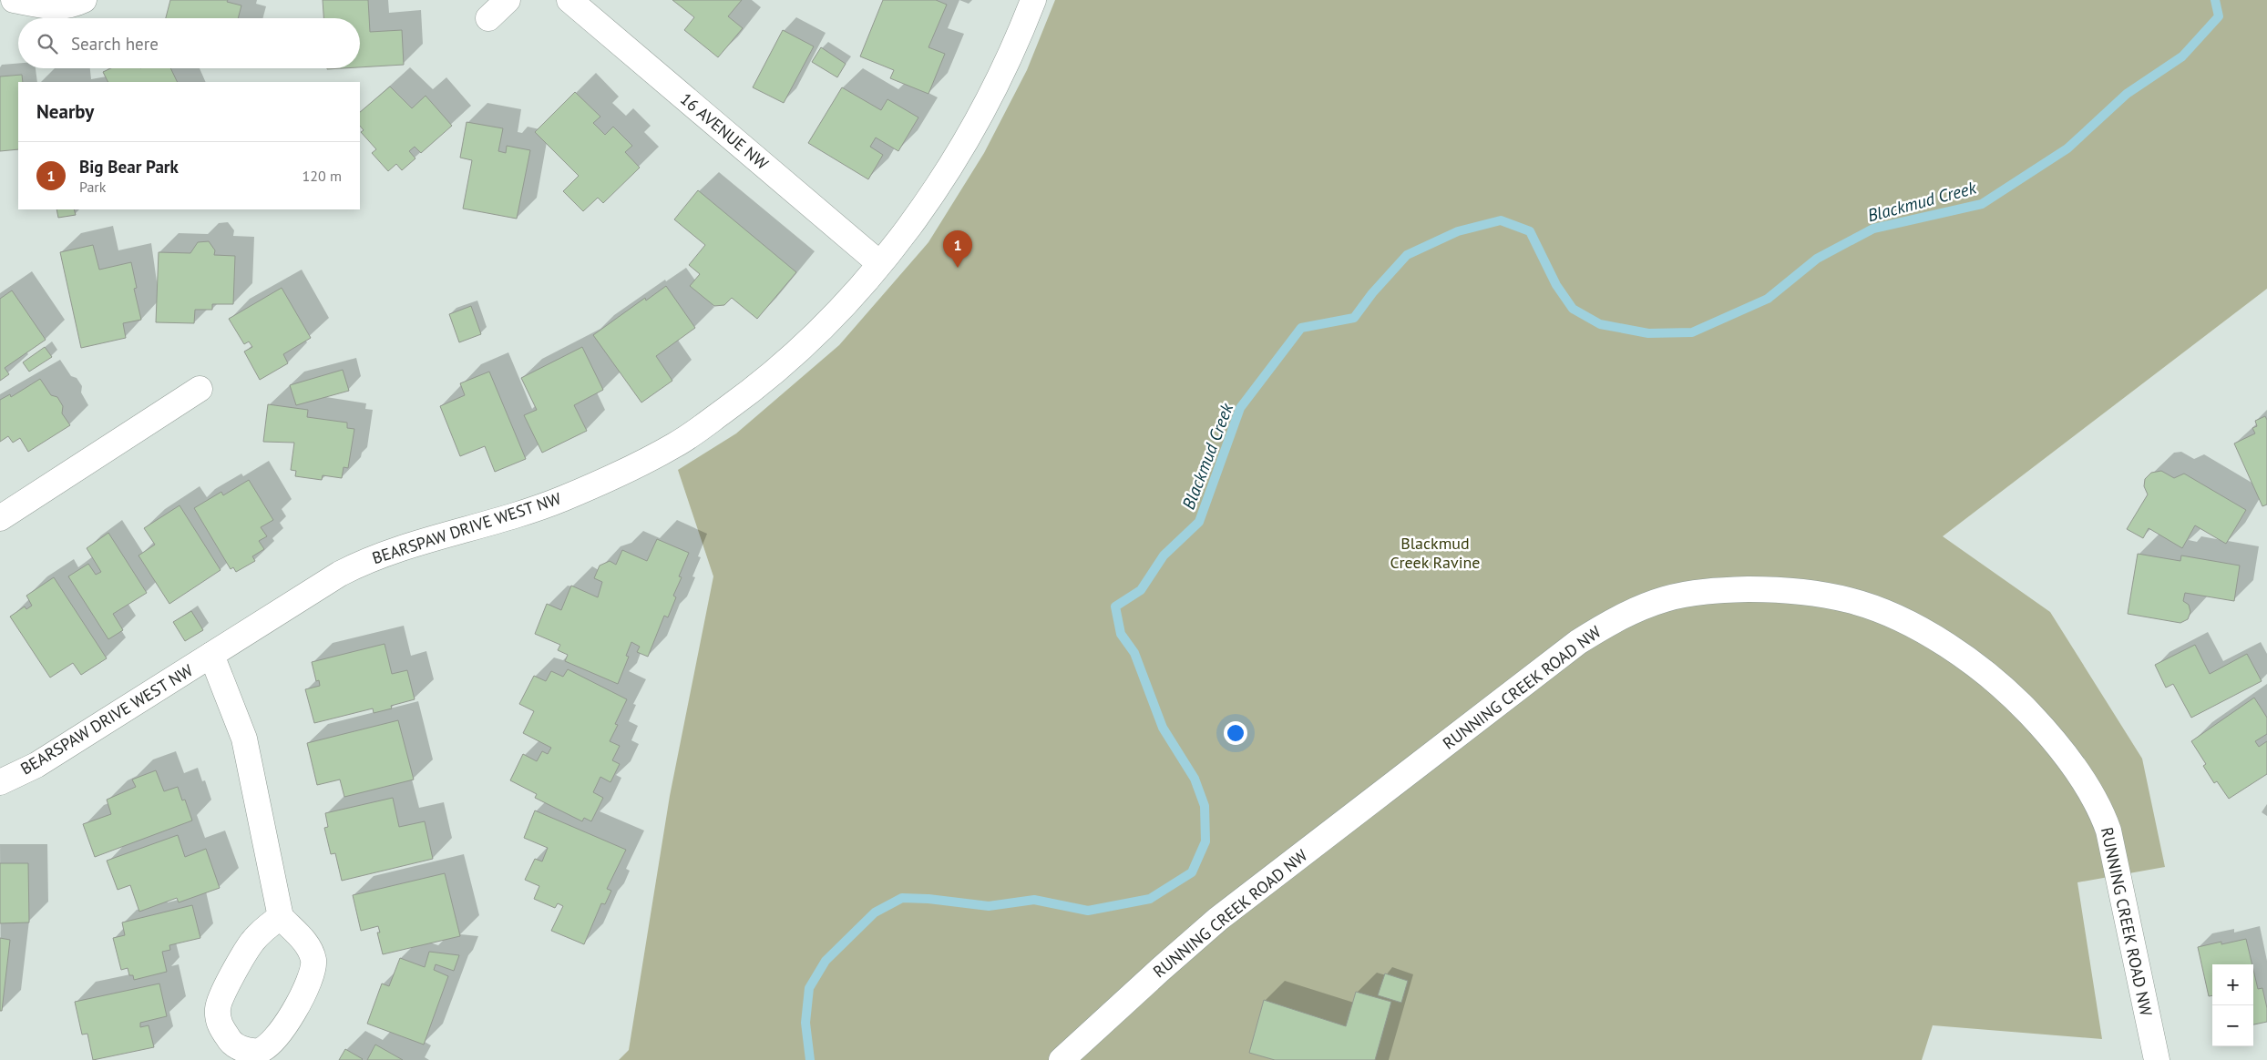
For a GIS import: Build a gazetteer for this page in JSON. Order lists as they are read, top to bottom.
{
  "streets": {
    "street": ["16 AVENUE NW", "BEARSPAW DRIVE WEST NW", "RUNNING CREEK ROAD NW"]
  },
  "crossings": [
    ["16 AVENUE NW", "BEARSPAW DRIVE WEST NW"]
  ],
  "water": ["Blackmud Creek"],
  "parks": ["Blackmud Creek Ravine"],
  "page": {
    "search": "Search here",
    "heading": "Nearby",
    "list": [
      {
        "mark": "1",
        "name": "Big Bear Park",
        "note": "Park",
        "value": "120 m"
      }
    ],
    "pins": "1",
    "map_buttons": ["+", "−"]
  }
}
